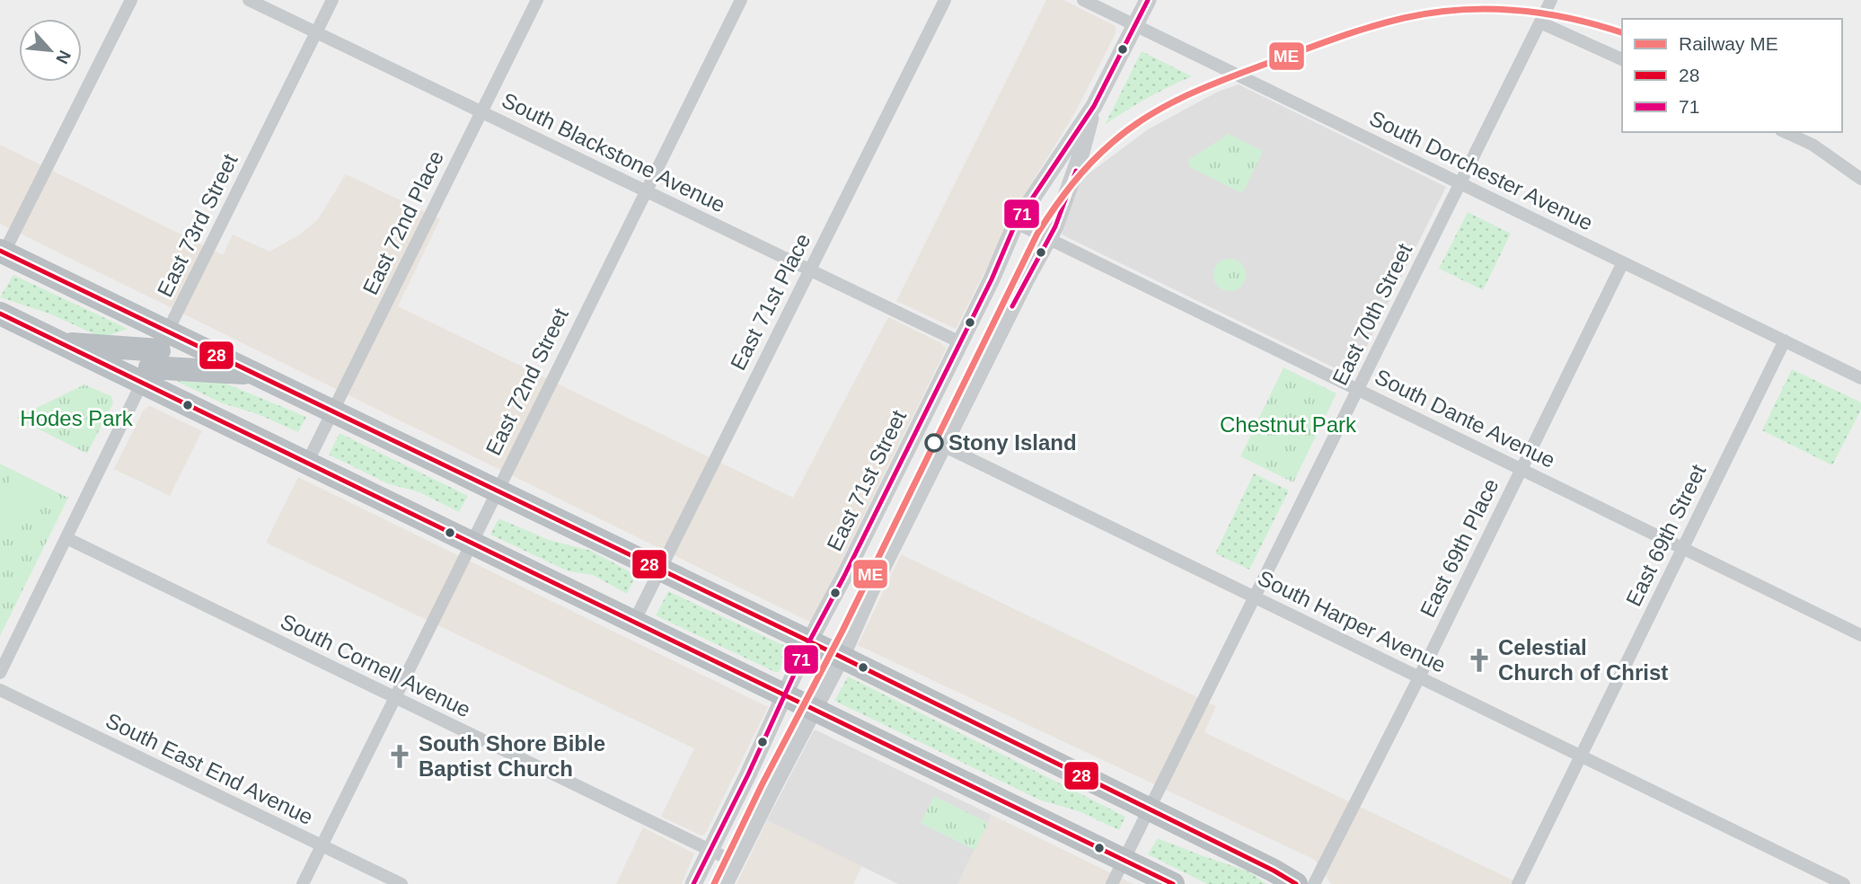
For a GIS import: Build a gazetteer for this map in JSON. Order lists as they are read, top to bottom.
{
  "streets": {
    "main road": ["East 71st Street"],
    "street": [
      "South Blackstone Avenue",
      "South Dorchester Avenue",
      "East 72nd Place",
      "East 73rd Street",
      "East 71st Place",
      "East 70th Street",
      "East 72nd Street",
      "South Dante Avenue",
      "East 69th Street",
      "East 69th Place",
      "South Harper Avenue",
      "South Cornell Avenue",
      "South East End Avenue"
    ]
  },
  "crossings": [
    ["South Blackstone Avenue", "East 72nd Place"],
    ["South Blackstone Avenue", "East 73rd Street"],
    ["South Blackstone Avenue", "East 71st Place"],
    ["South Blackstone Avenue", "East 72nd Street"],
    ["South Blackstone Avenue", "East 71st Street"],
    ["South Dorchester Avenue", "East 70th Street"],
    ["South Dorchester Avenue", "East 71st Street"],
    ["South Dorchester Avenue", "East 69th Street"],
    ["South Dorchester Avenue", "East 69th Place"],
    ["East 73rd Street", "South Cornell Avenue"],
    ["East 70th Street", "South Dante Avenue"],
    ["East 70th Street", "South Harper Avenue"],
    ["East 72nd Street", "South Cornell Avenue"],
    ["East 72nd Street", "South East End Avenue"],
    ["South Dante Avenue", "East 71st Street"],
    ["South Dante Avenue", "East 69th Street"],
    ["South Dante Avenue", "East 69th Place"],
    ["East 71st Street", "South Harper Avenue"],
    ["East 71st Street", "South Cornell Avenue"],
    ["East 69th Street", "South Harper Avenue"],
    ["East 69th Place", "South Harper Avenue"]
  ],
  "parks": ["Hodes Park", "Chestnut Park"],
  "places": {
    "other": ["Stony Island"],
    "church": ["Celestial Church of Christ", "South Shore Bible Baptist Church"]
  },
  "lines": ["transit line 71", "rail line ME", "transit line 28"],
  "legend": ["Railway ME", "28", "71"],
  "north": "bottom right"
}
